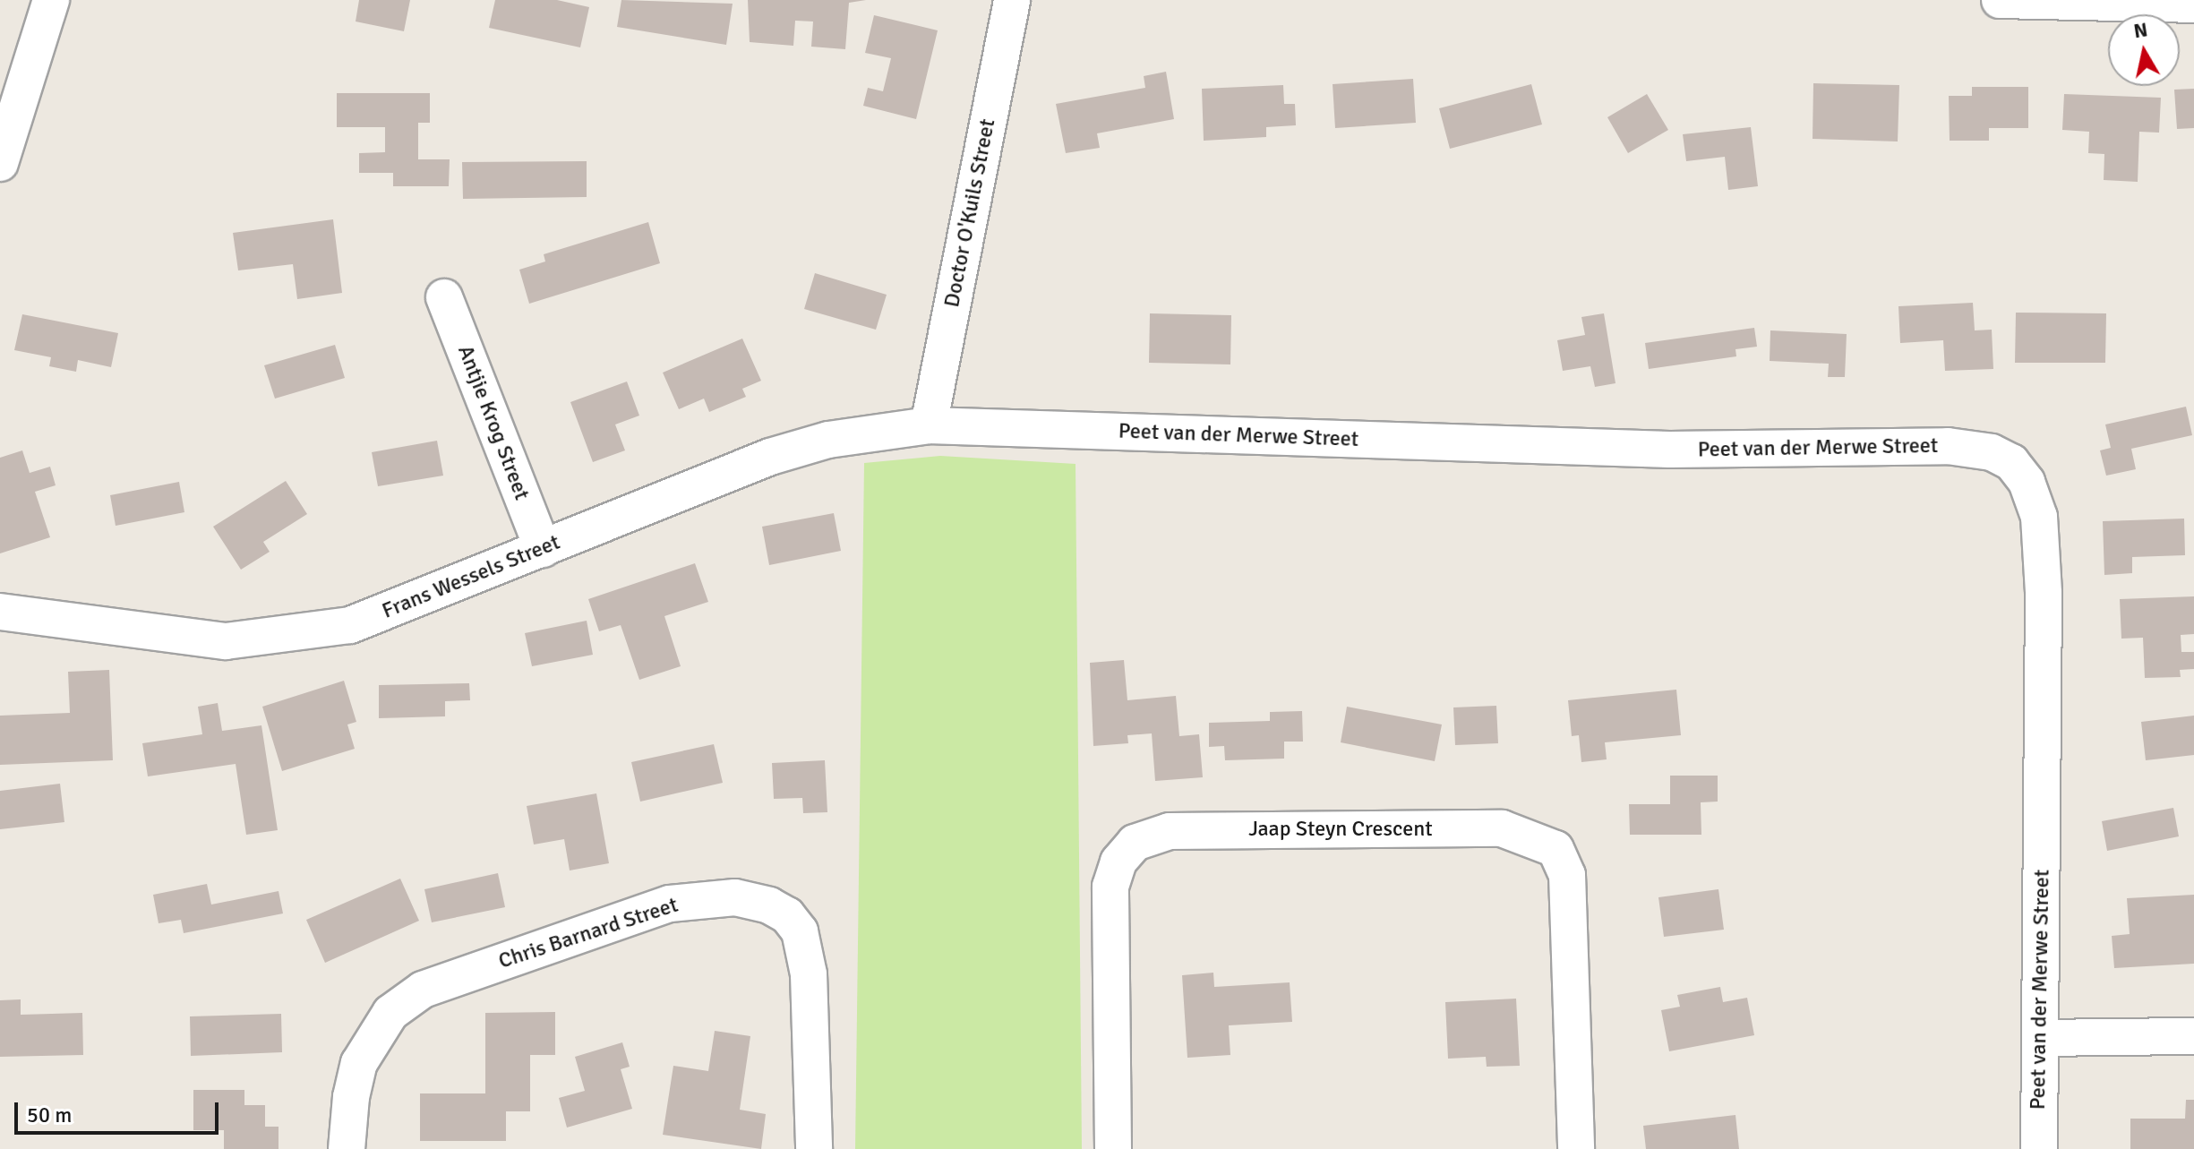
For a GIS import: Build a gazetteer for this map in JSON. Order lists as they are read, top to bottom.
{
  "streets": {
    "street": [
      "Doctor O'Kuils Street",
      "Antjie Krog Street",
      "Peet van der Merwe Street",
      "Frans Wessels Street",
      "Jaap Steyn Crescent",
      "Chris Barnard Street"
    ]
  },
  "crossings": [
    ["Doctor O'Kuils Street", "Peet van der Merwe Street"],
    ["Doctor O'Kuils Street", "Frans Wessels Street"],
    ["Antjie Krog Street", "Frans Wessels Street"],
    ["Peet van der Merwe Street", "Frans Wessels Street"]
  ],
  "scale_bar": "50 m",
  "north": "top"
}
